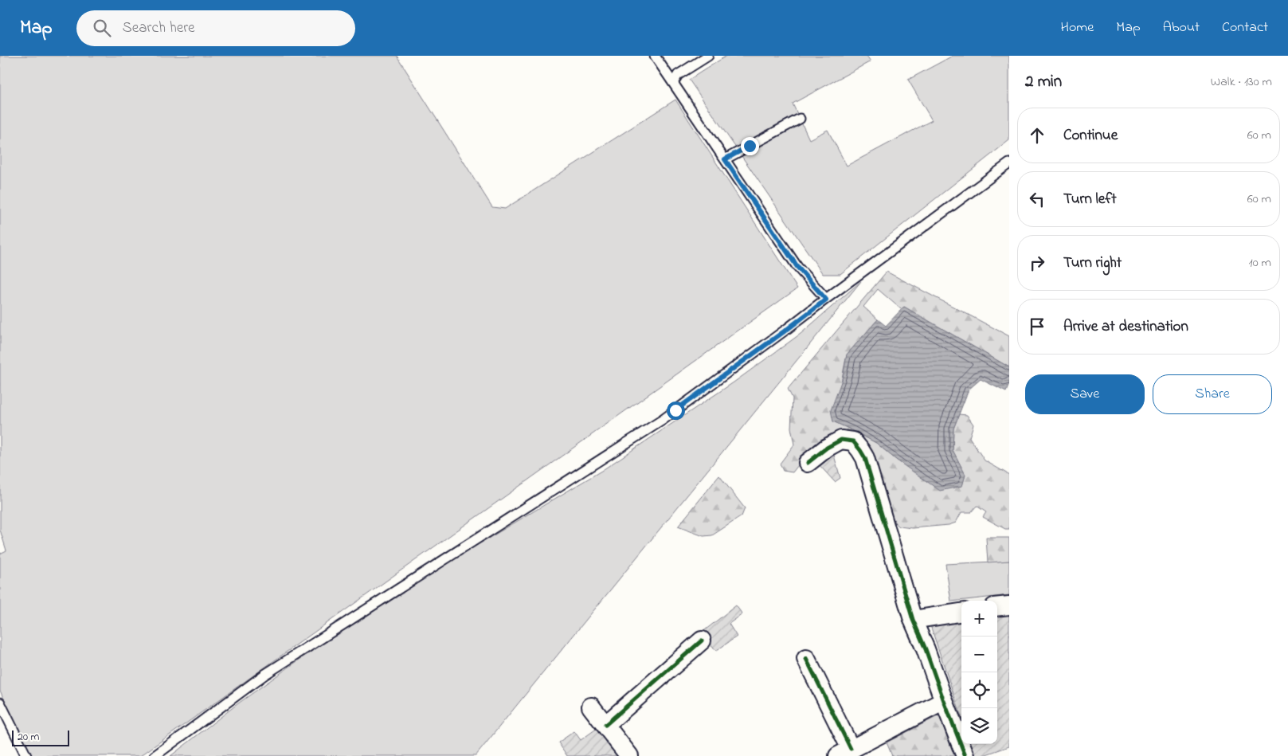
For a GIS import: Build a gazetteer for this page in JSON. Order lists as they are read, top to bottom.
{
  "scale_bar": "20 m",
  "page": {
    "header": "Map",
    "search": "Search here",
    "nav": [
      "Home",
      "Map",
      "About",
      "Contact"
    ],
    "heading": ["2 min", "Walk · 130 m"],
    "list": [
      ["Continue", "60 m"],
      ["Turn left", "60 m"],
      ["Turn right", "10 m"],
      "Arrive at destination"
    ],
    "buttons": ["Save", "Share"],
    "map_buttons": ["+", "−"],
    "scale": "20 m"
  }
}
